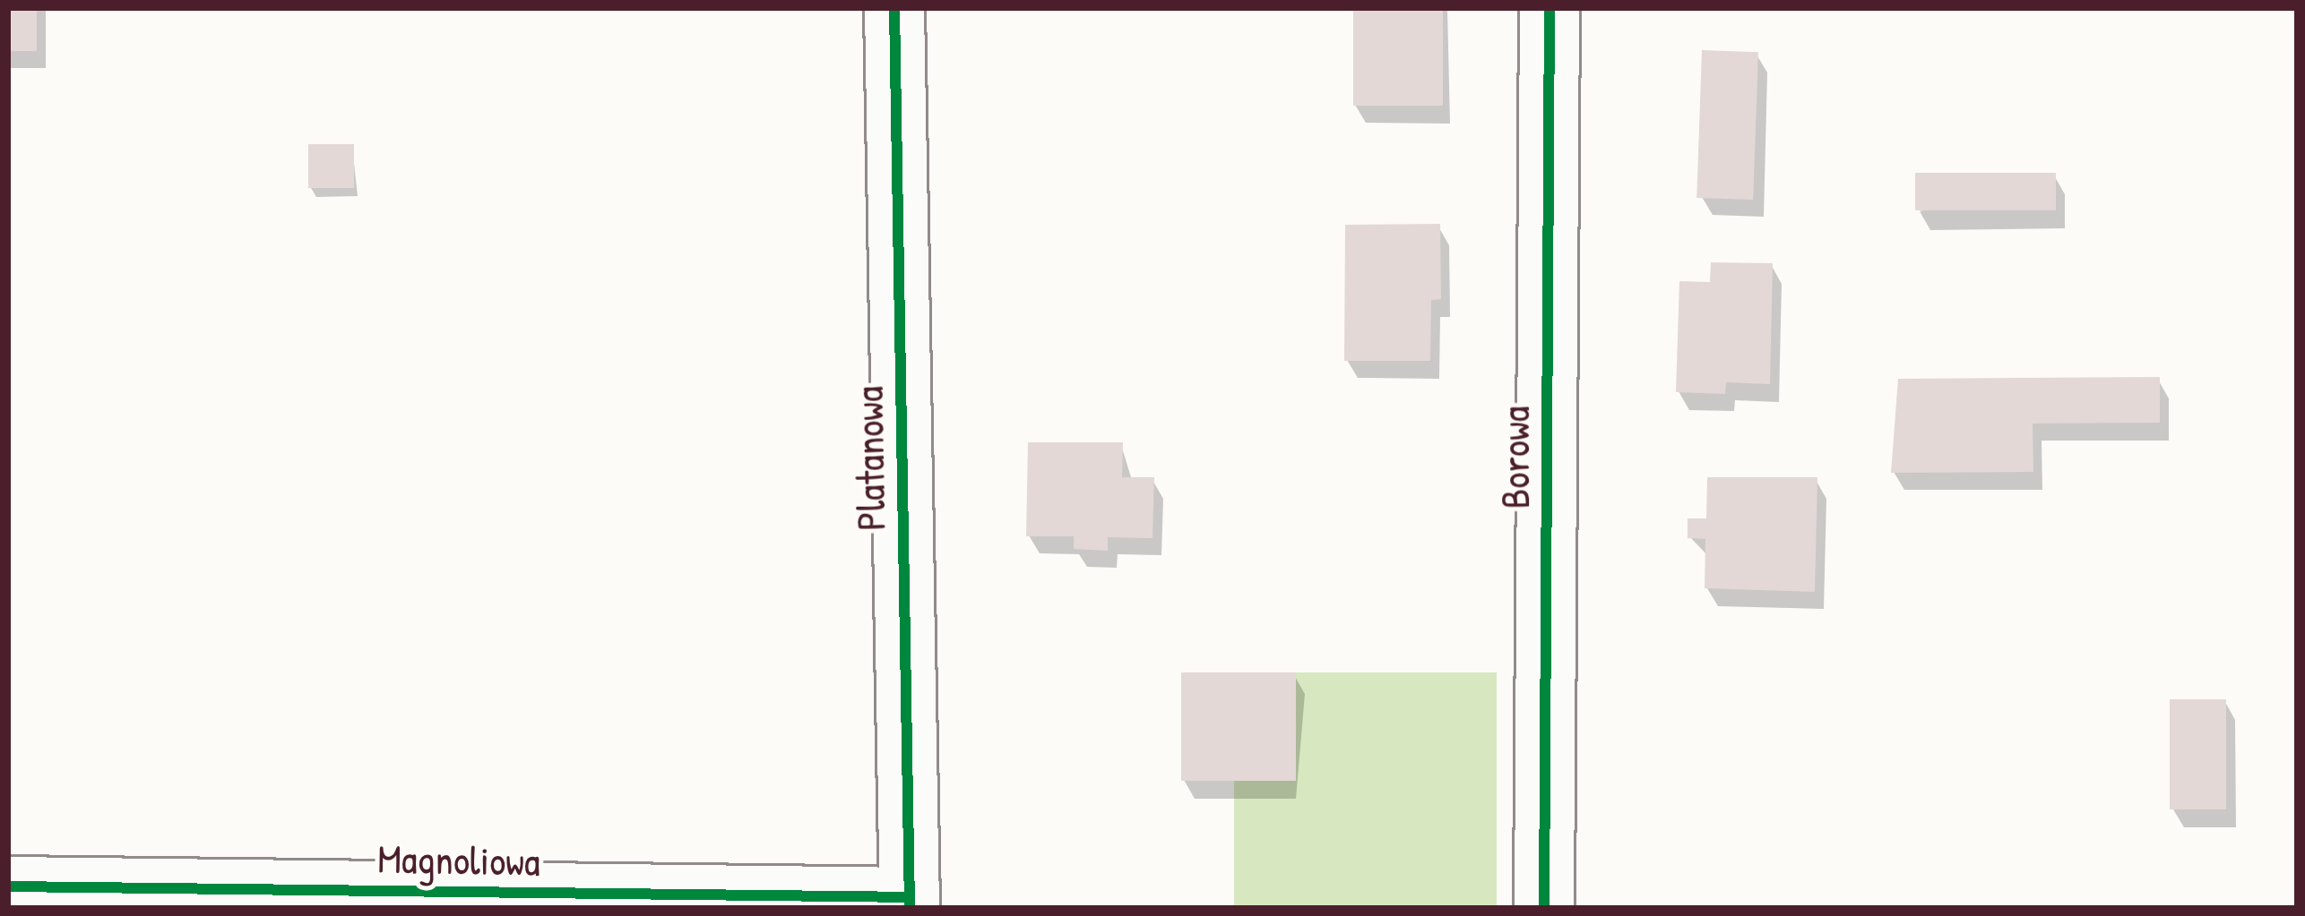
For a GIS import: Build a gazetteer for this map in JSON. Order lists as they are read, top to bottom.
{
  "streets": {
    "street": ["Borowa", "Platanowa", "Magnoliowa"]
  },
  "crossings": [
    ["Platanowa", "Magnoliowa"]
  ]
}
